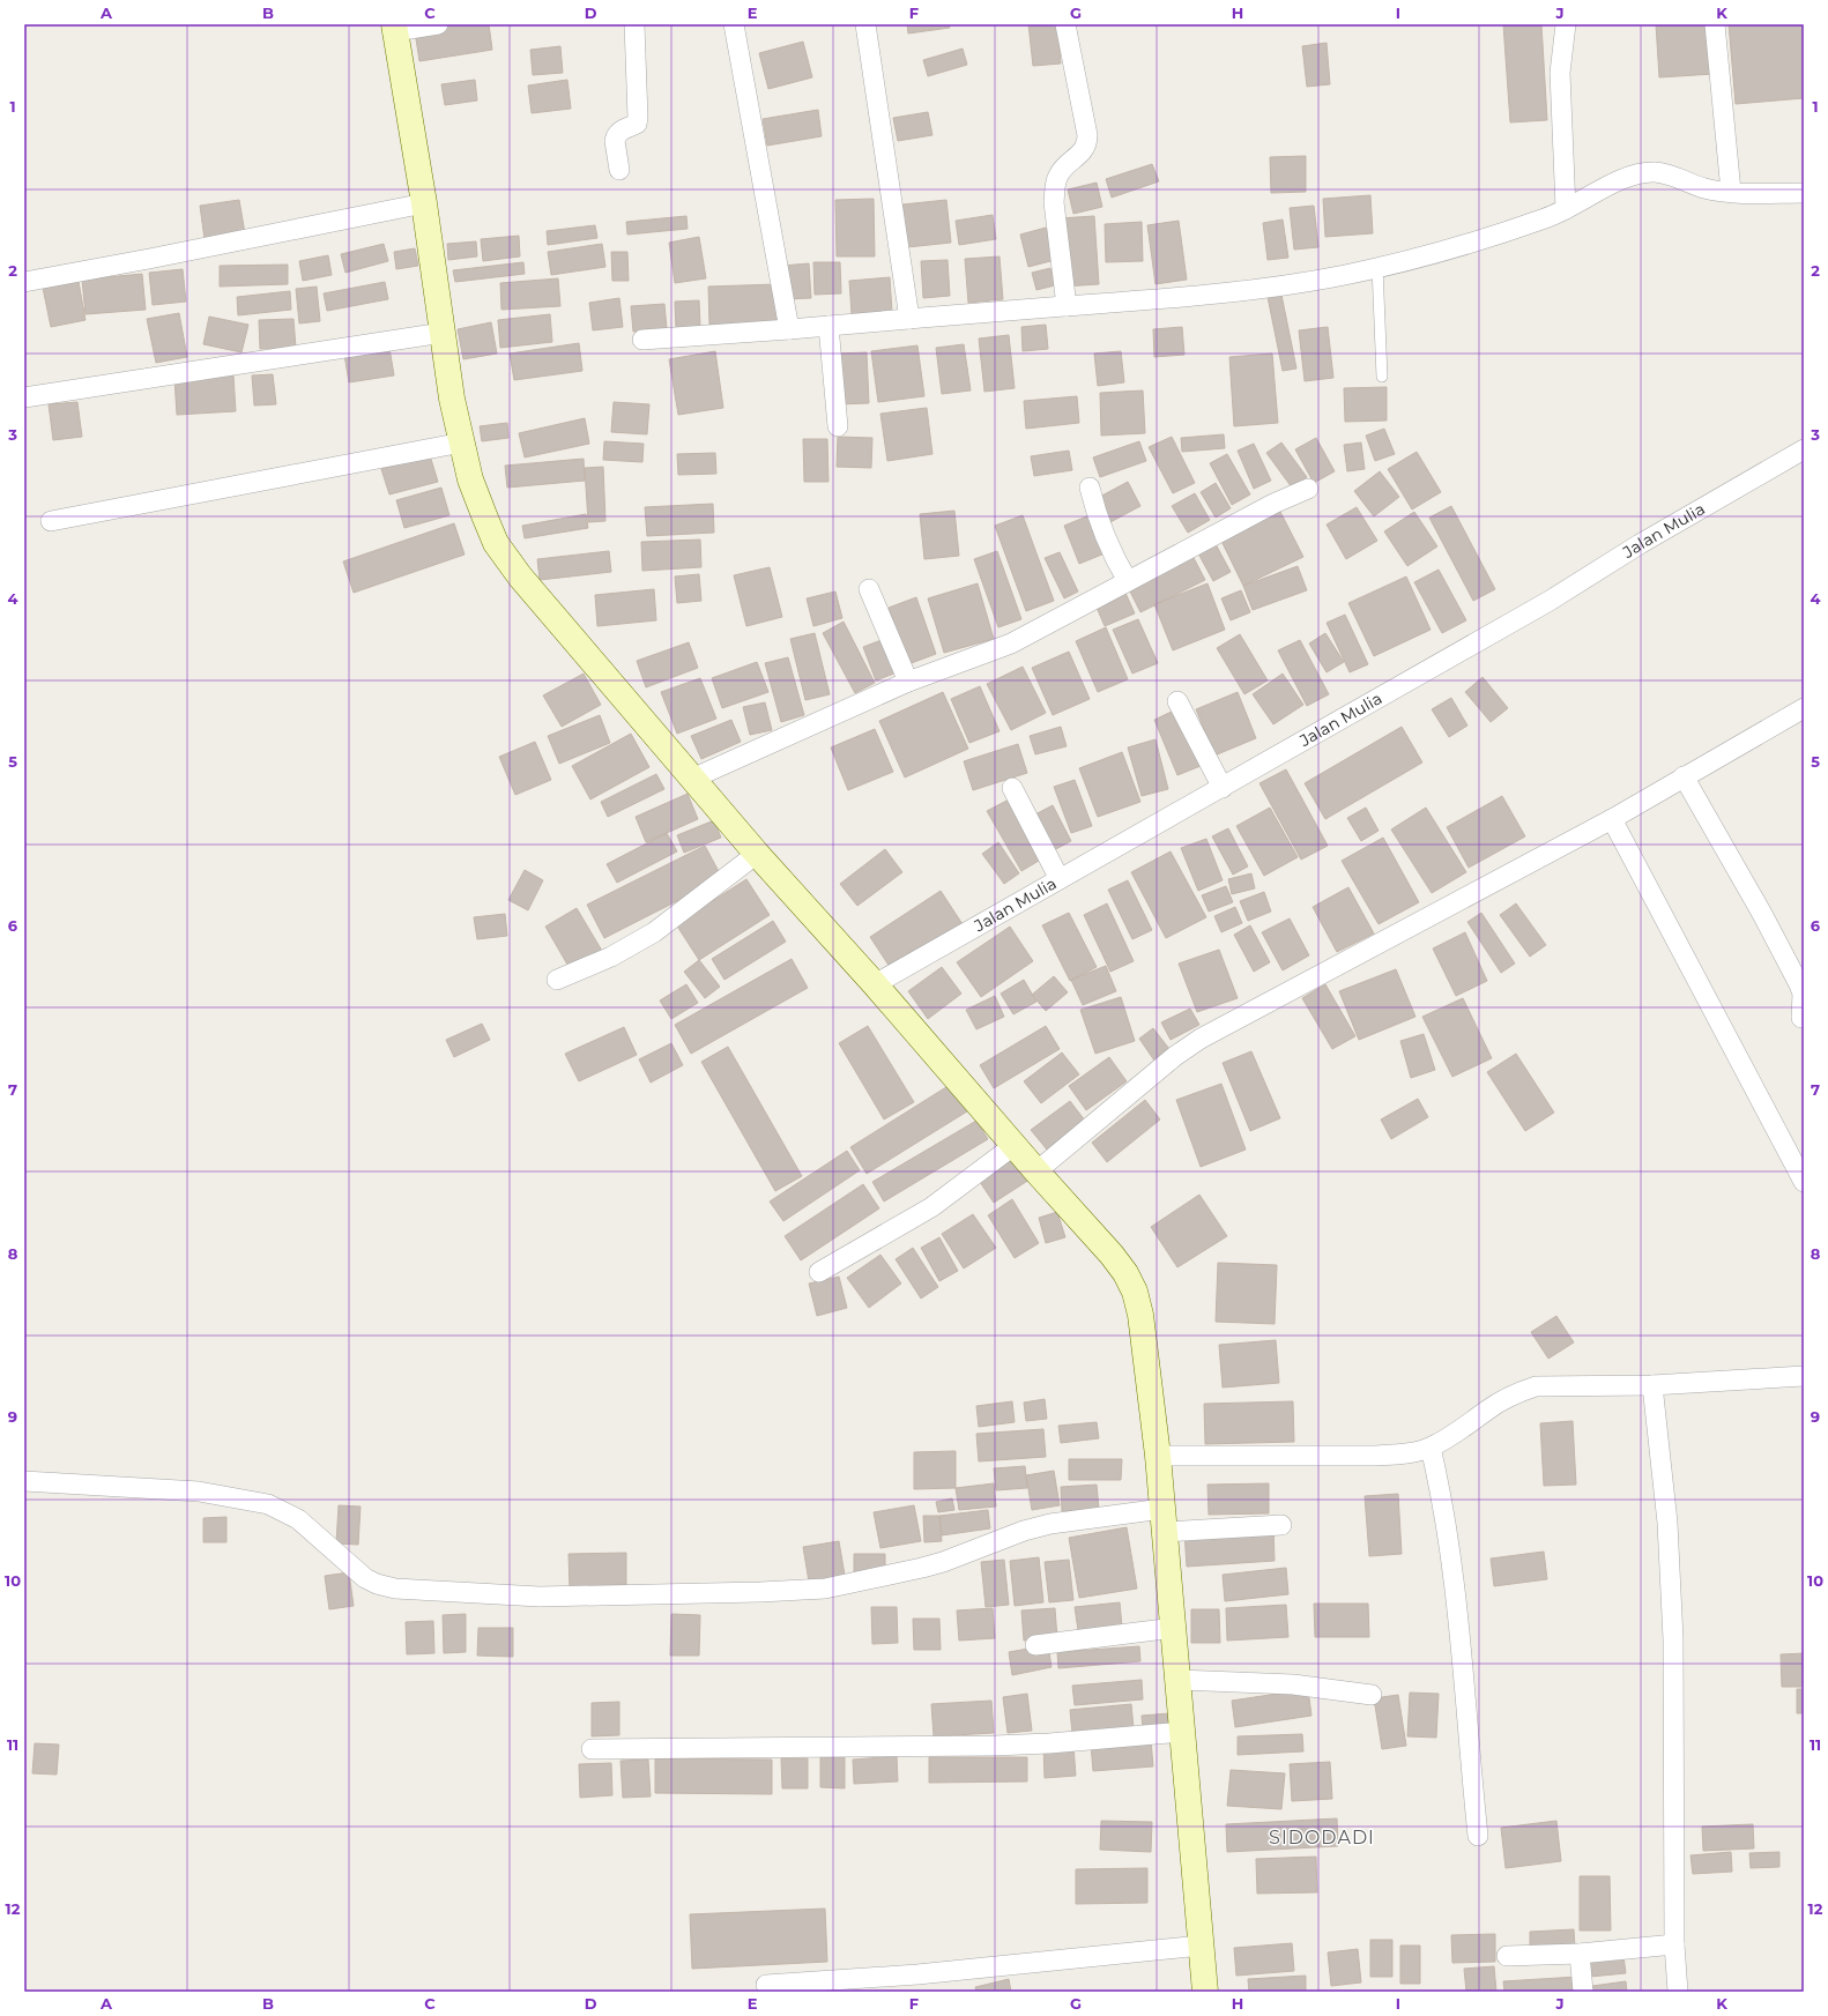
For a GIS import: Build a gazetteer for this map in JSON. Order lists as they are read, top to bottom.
{
  "streets": {
    "street": ["Jalan Mulia"]
  },
  "districts": ["SIDODADI"],
  "grid": {
    "columns": [
      "A",
      "B",
      "C",
      "D",
      "E",
      "F",
      "G",
      "H",
      "I",
      "J",
      "K"
    ],
    "rows": [
      "1",
      "2",
      "3",
      "4",
      "5",
      "6",
      "7",
      "8",
      "9",
      "10",
      "11",
      "12"
    ]
  }
}
